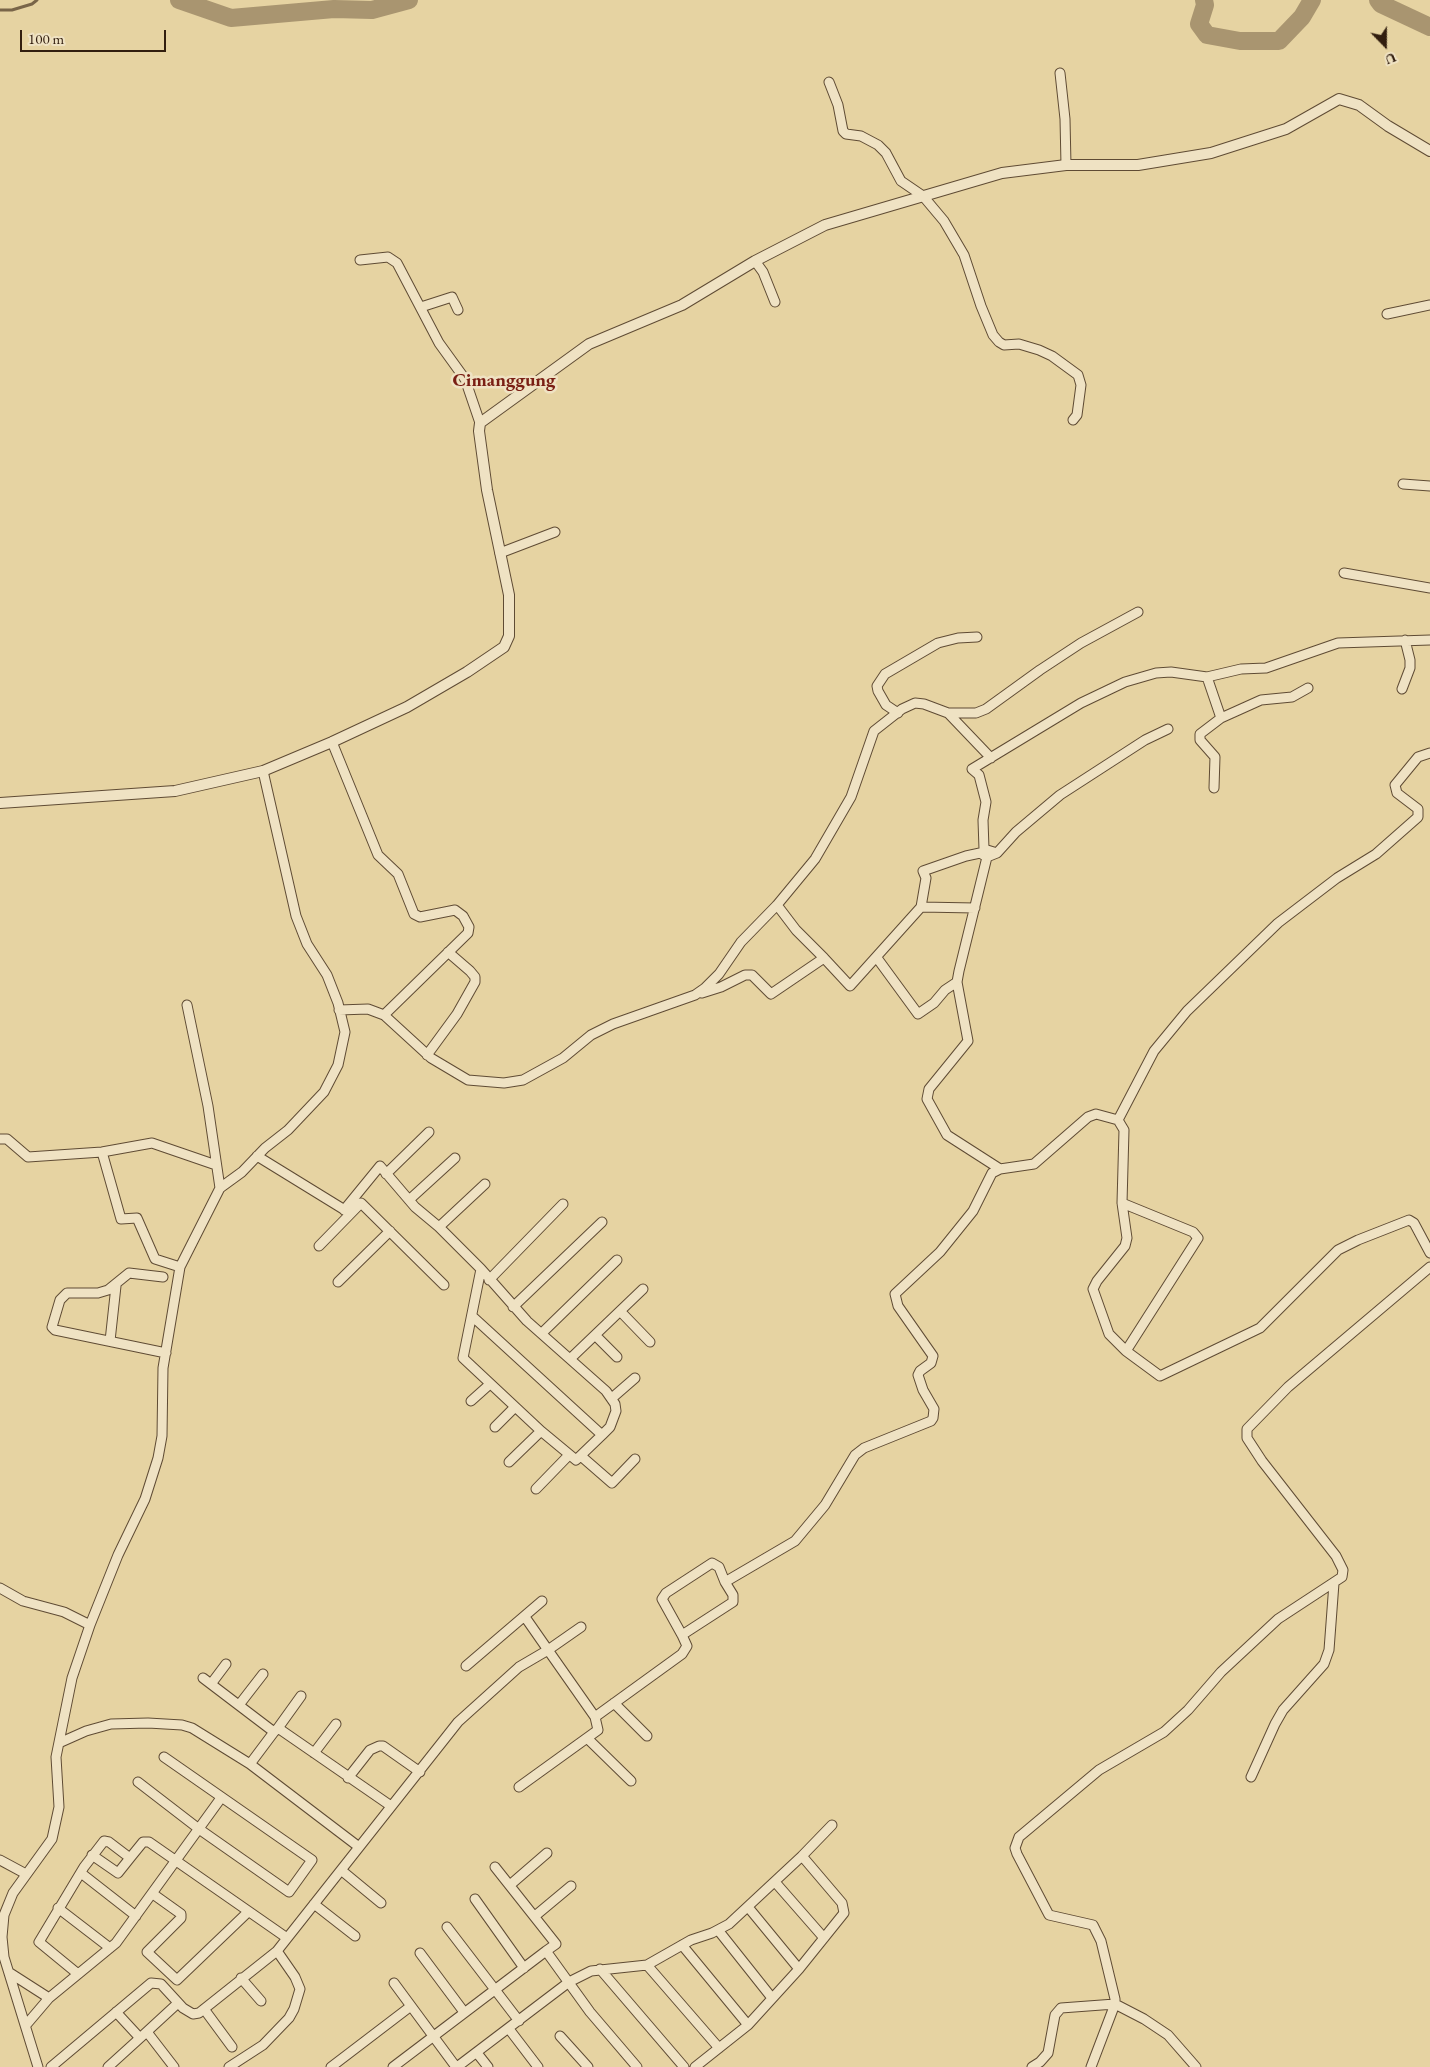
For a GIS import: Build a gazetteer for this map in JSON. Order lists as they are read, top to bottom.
{
  "districts": ["Cimanggung"],
  "scale_bar": "100 m",
  "north": "bottom"
}
